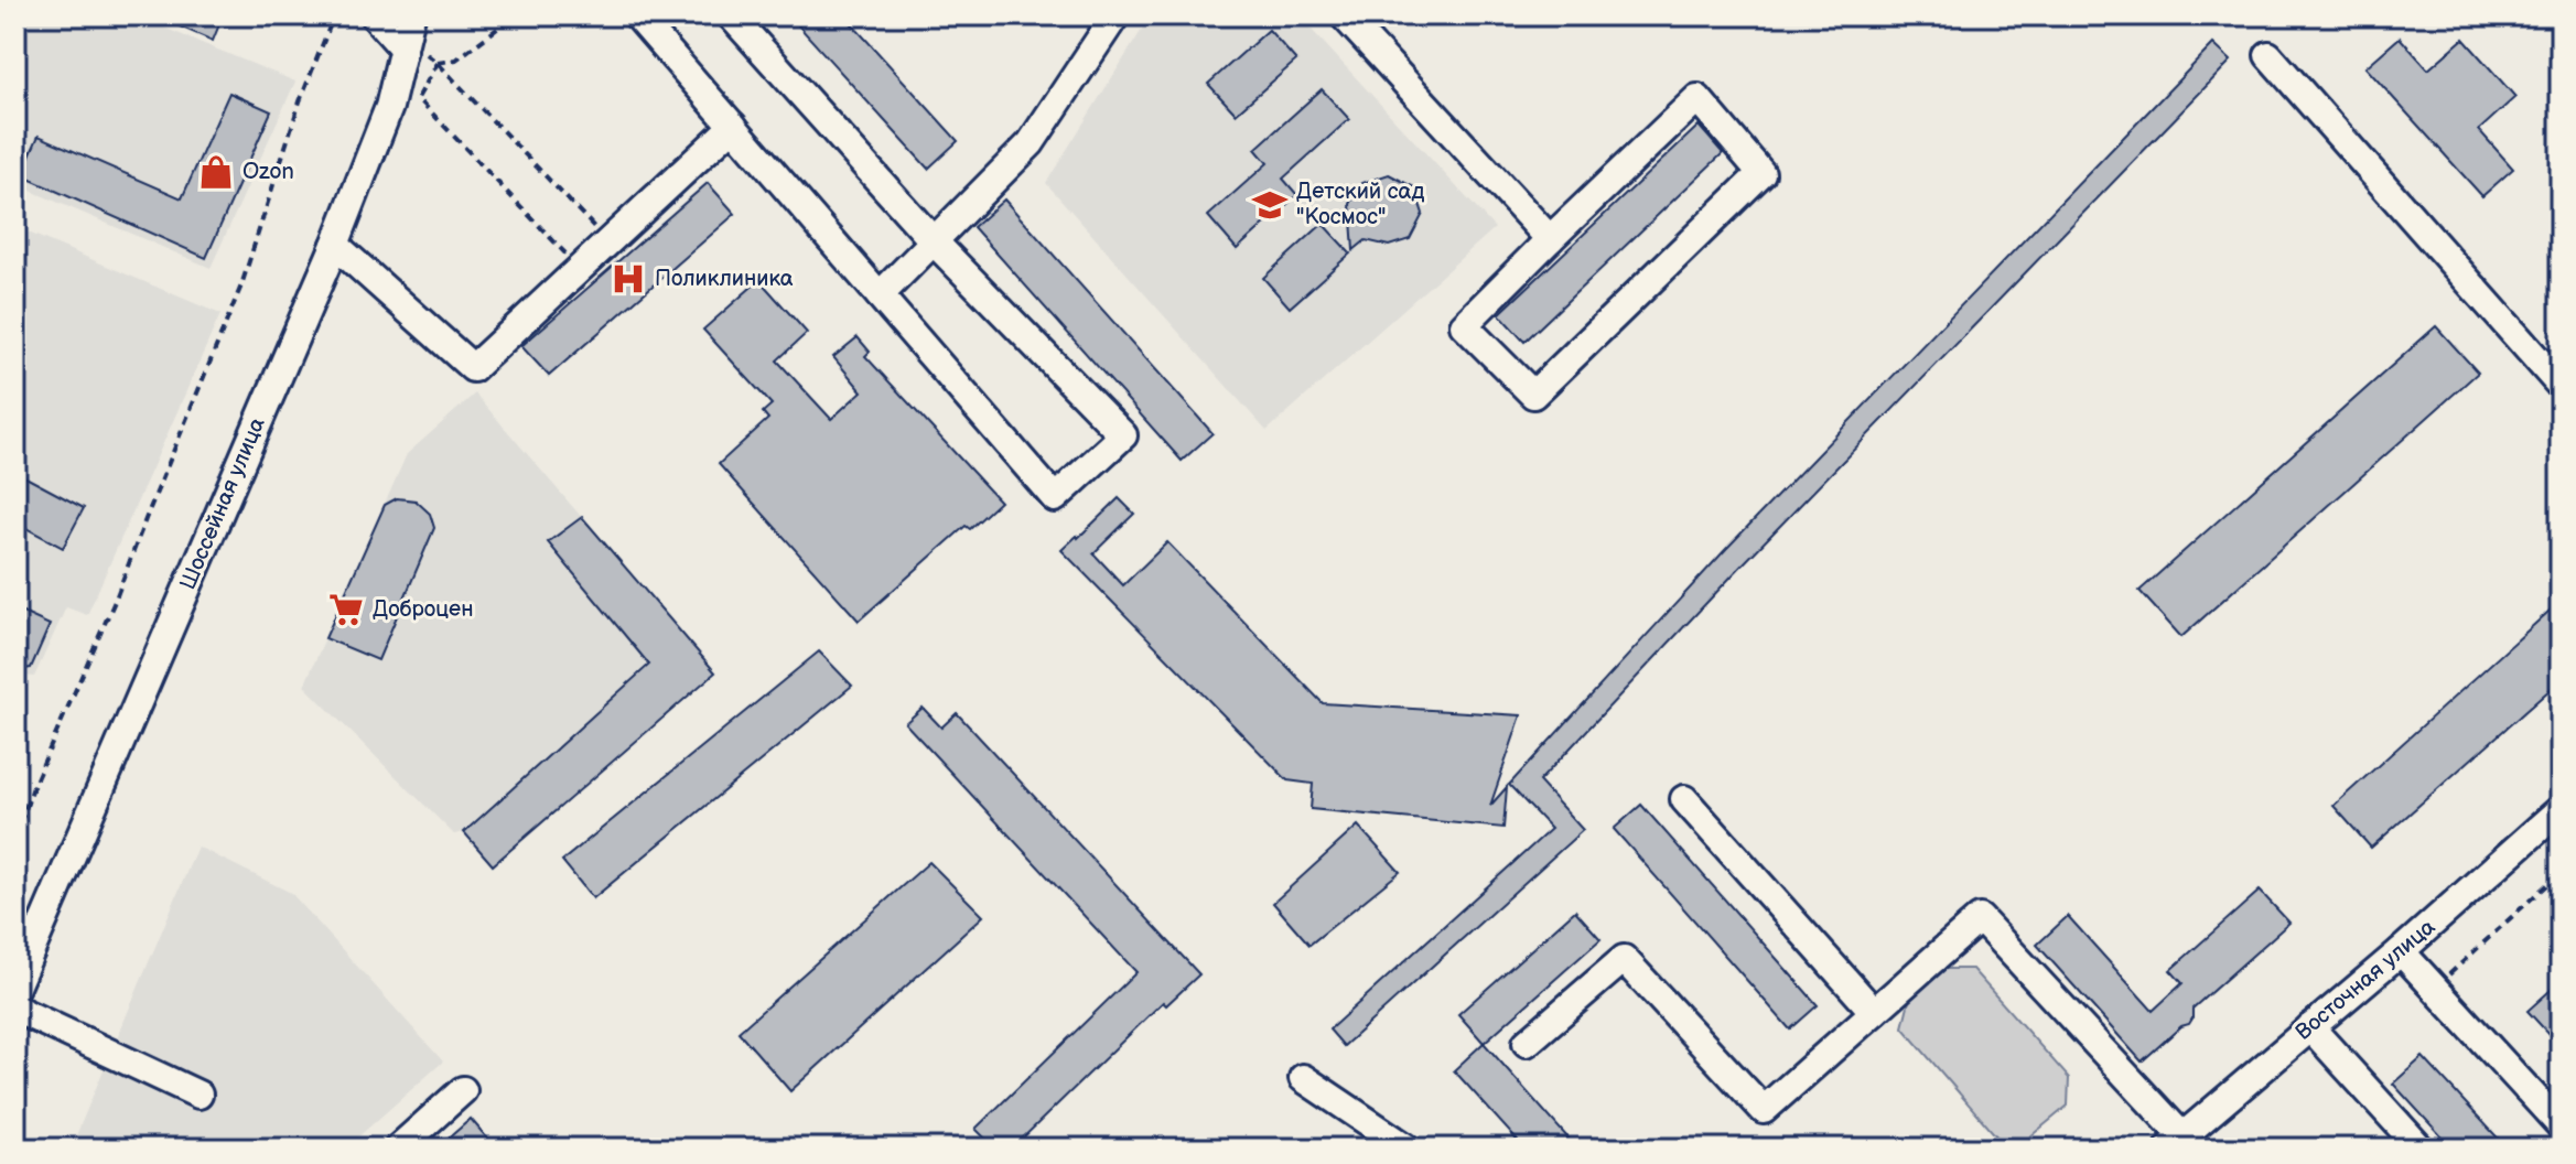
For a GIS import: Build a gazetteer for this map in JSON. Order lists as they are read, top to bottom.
{
  "streets": {
    "street": ["Шоссейная улица", "Восточная улица"]
  },
  "places": {
    "shop": ["Ozon"],
    "school or university": ["Детский сад \"Космос\""],
    "hospital": ["Поликлиника"],
    "supermarket": ["Доброцен"]
  }
}
